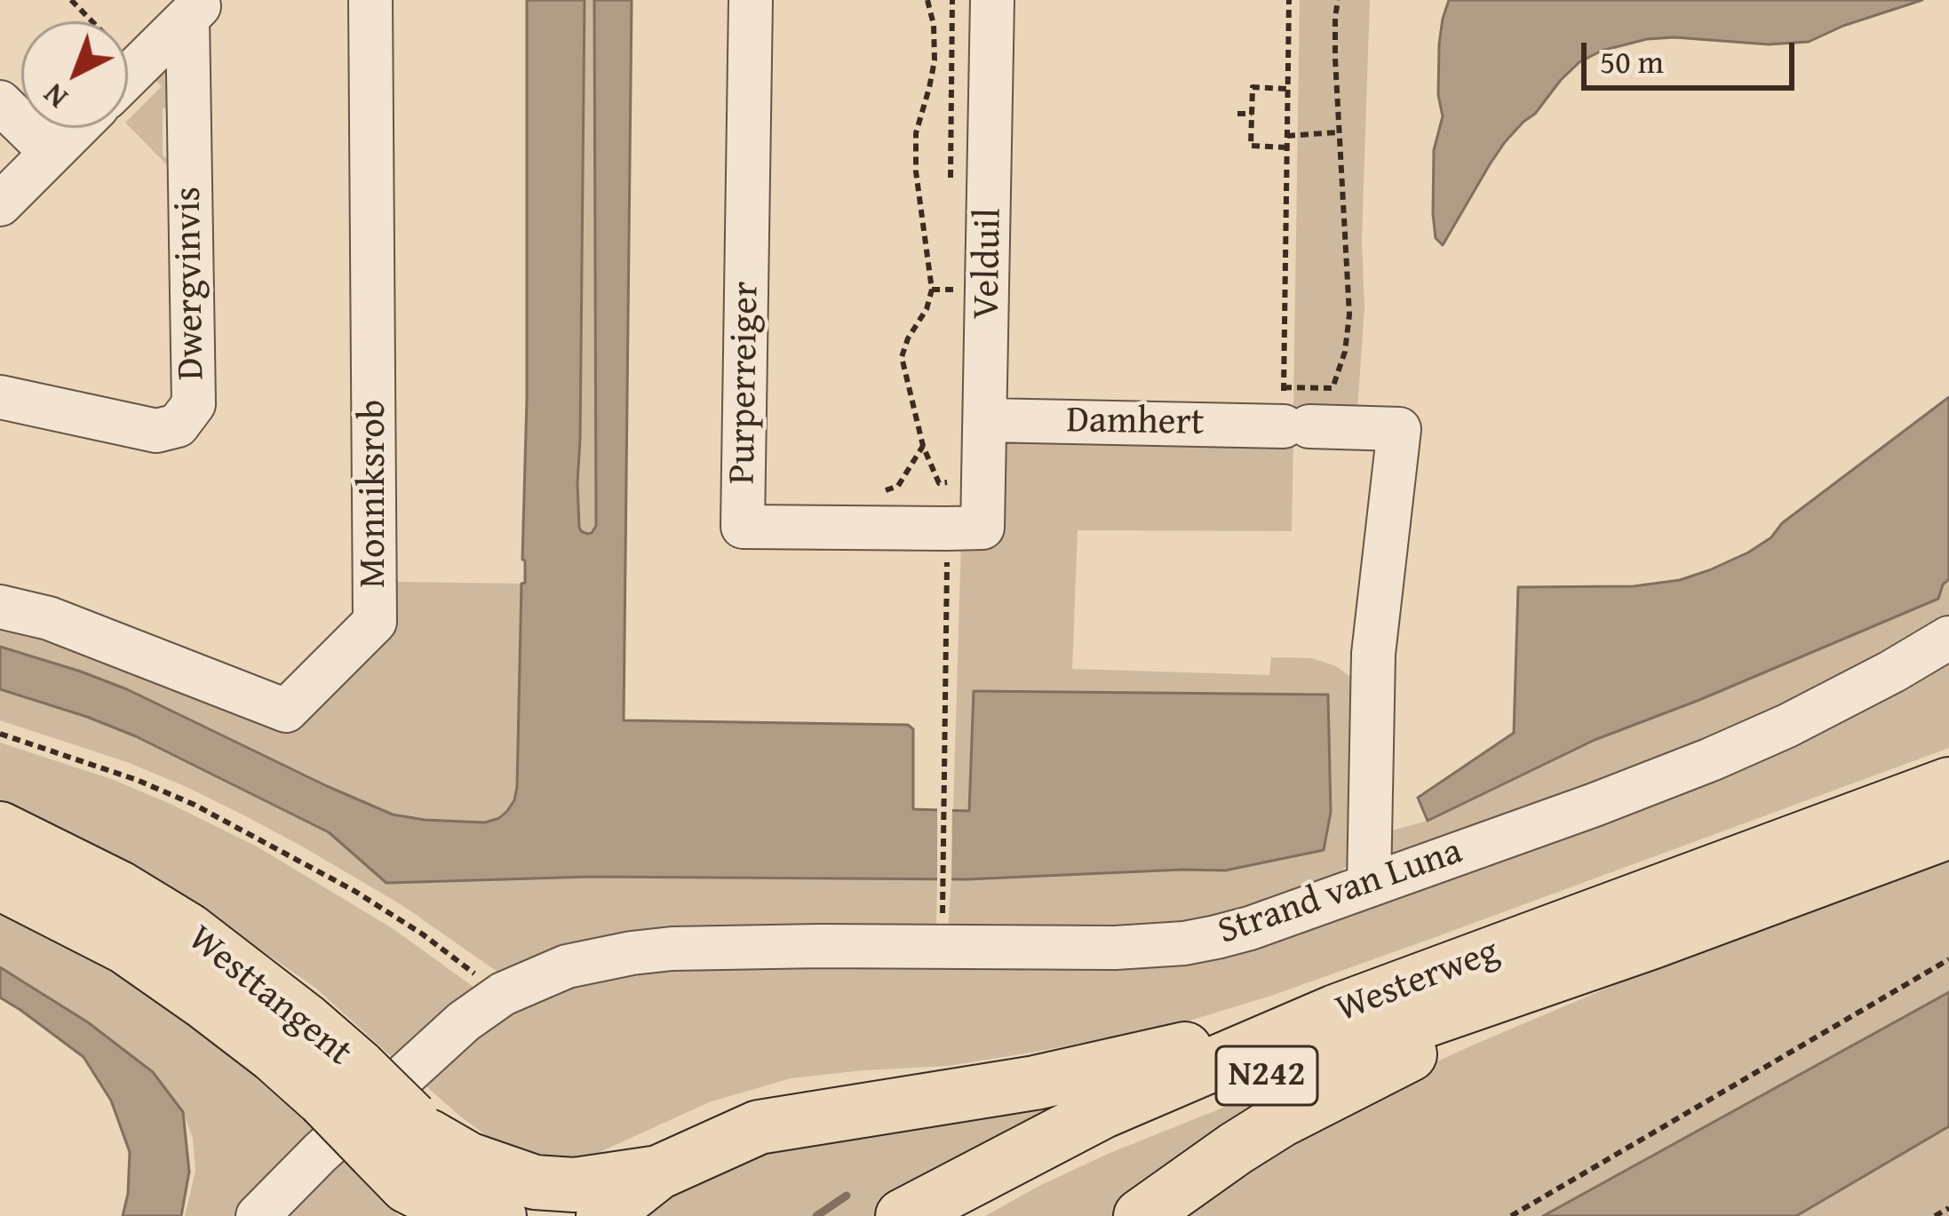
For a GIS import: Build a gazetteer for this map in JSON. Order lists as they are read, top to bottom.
{
  "streets": {
    "main road": ["Westerweg", "Westtangent", "N242"],
    "street": [
      "Velduil",
      "Dwergvinvis",
      "Purperreiger",
      "Damhert",
      "Monniksrob",
      "Strand van Luna"
    ]
  },
  "crossings": [
    ["Velduil", "Purperreiger"],
    ["Velduil", "Damhert"],
    ["Damhert", "Strand van Luna"],
    ["Westerweg", "N242"]
  ],
  "scale_bar": "50 m",
  "north": "bottom left"
}
